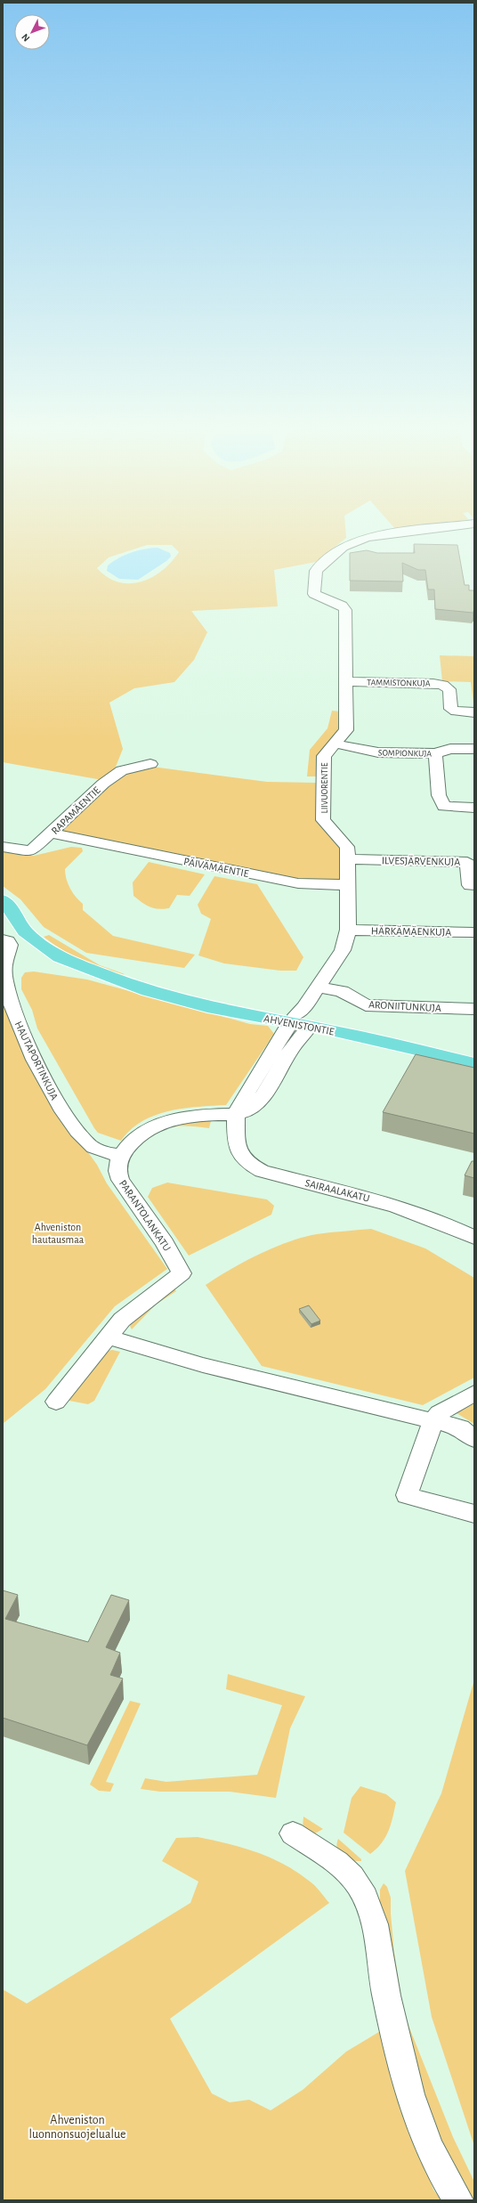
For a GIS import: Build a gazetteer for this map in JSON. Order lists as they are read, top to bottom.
{
  "streets": {
    "main road": ["AHVENISTONTIE"],
    "street": [
      "TAMMISTONKUJA",
      "SOMPIONKUJA",
      "LIIVUORENTIE",
      "RAPAMÄENTIE",
      "ILVESJÄRVENKUJA",
      "PÄIVÄMÄENTIE",
      "HÄRKÄMÄENKUJA",
      "ARONIITUNKUJA",
      "HAUTAPORTINKUJA",
      "SAIRAALAKATU",
      "PARANTOLANKATU"
    ]
  },
  "crossings": [
    ["TAMMISTONKUJA", "LIIVUORENTIE"],
    ["SOMPIONKUJA", "LIIVUORENTIE"],
    ["LIIVUORENTIE", "ILVESJÄRVENKUJA"],
    ["LIIVUORENTIE", "PÄIVÄMÄENTIE"],
    ["LIIVUORENTIE", "HÄRKÄMÄENKUJA"],
    ["LIIVUORENTIE", "ARONIITUNKUJA"],
    ["LIIVUORENTIE", "AHVENISTONTIE"],
    ["RAPAMÄENTIE", "PÄIVÄMÄENTIE"],
    ["HAUTAPORTINKUJA", "PARANTOLANKATU"]
  ],
  "parks": ["Ahveniston hautausmaa", "Ahveniston luonnonsuojelualue"],
  "north": "bottom left"
}
